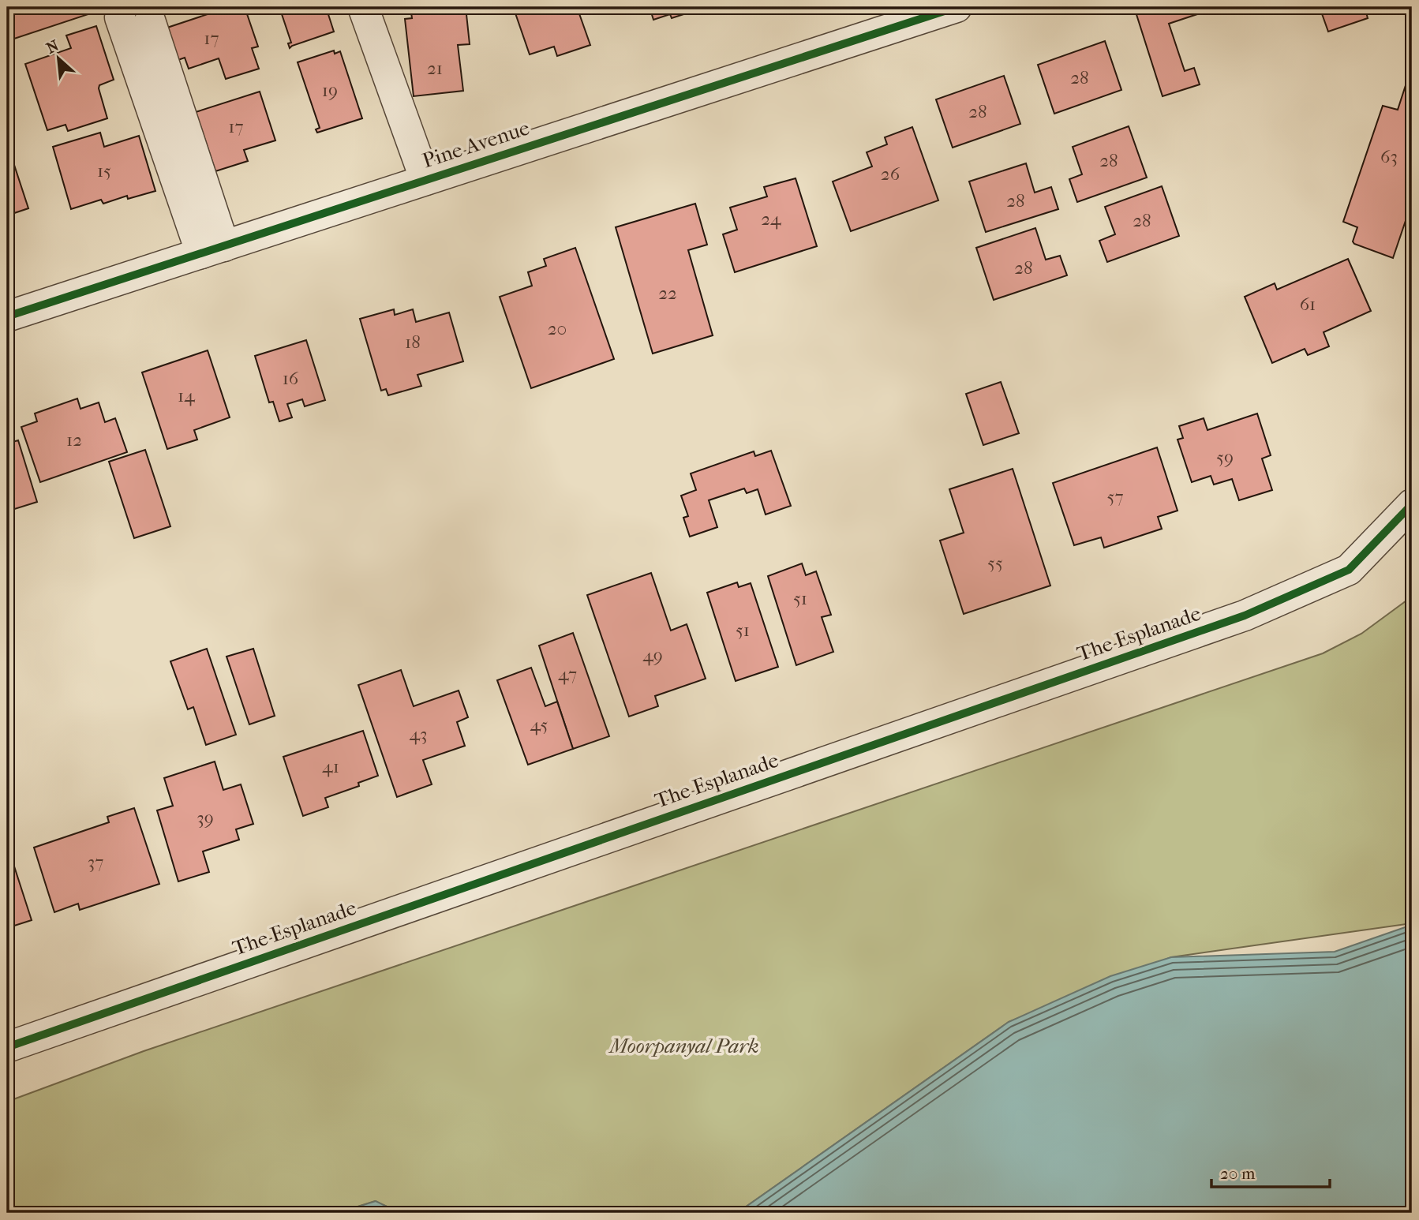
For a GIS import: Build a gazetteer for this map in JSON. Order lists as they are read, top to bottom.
{
  "streets": {
    "street": ["Pine Avenue", "The Esplanade"]
  },
  "parks": ["Moorpanyal Park"],
  "house_numbers": [
    "17",
    "21",
    "28",
    "19",
    "28",
    "17",
    "63",
    "28",
    "15",
    "26",
    "28",
    "24",
    "28",
    "28",
    "22",
    "61",
    "20",
    "18",
    "16",
    "14",
    "12",
    "59",
    "57",
    "55",
    "51",
    "51",
    "49",
    "47",
    "45",
    "43",
    "41",
    "39",
    "37"
  ],
  "scale_bar": "20 m",
  "north": "top left"
}
